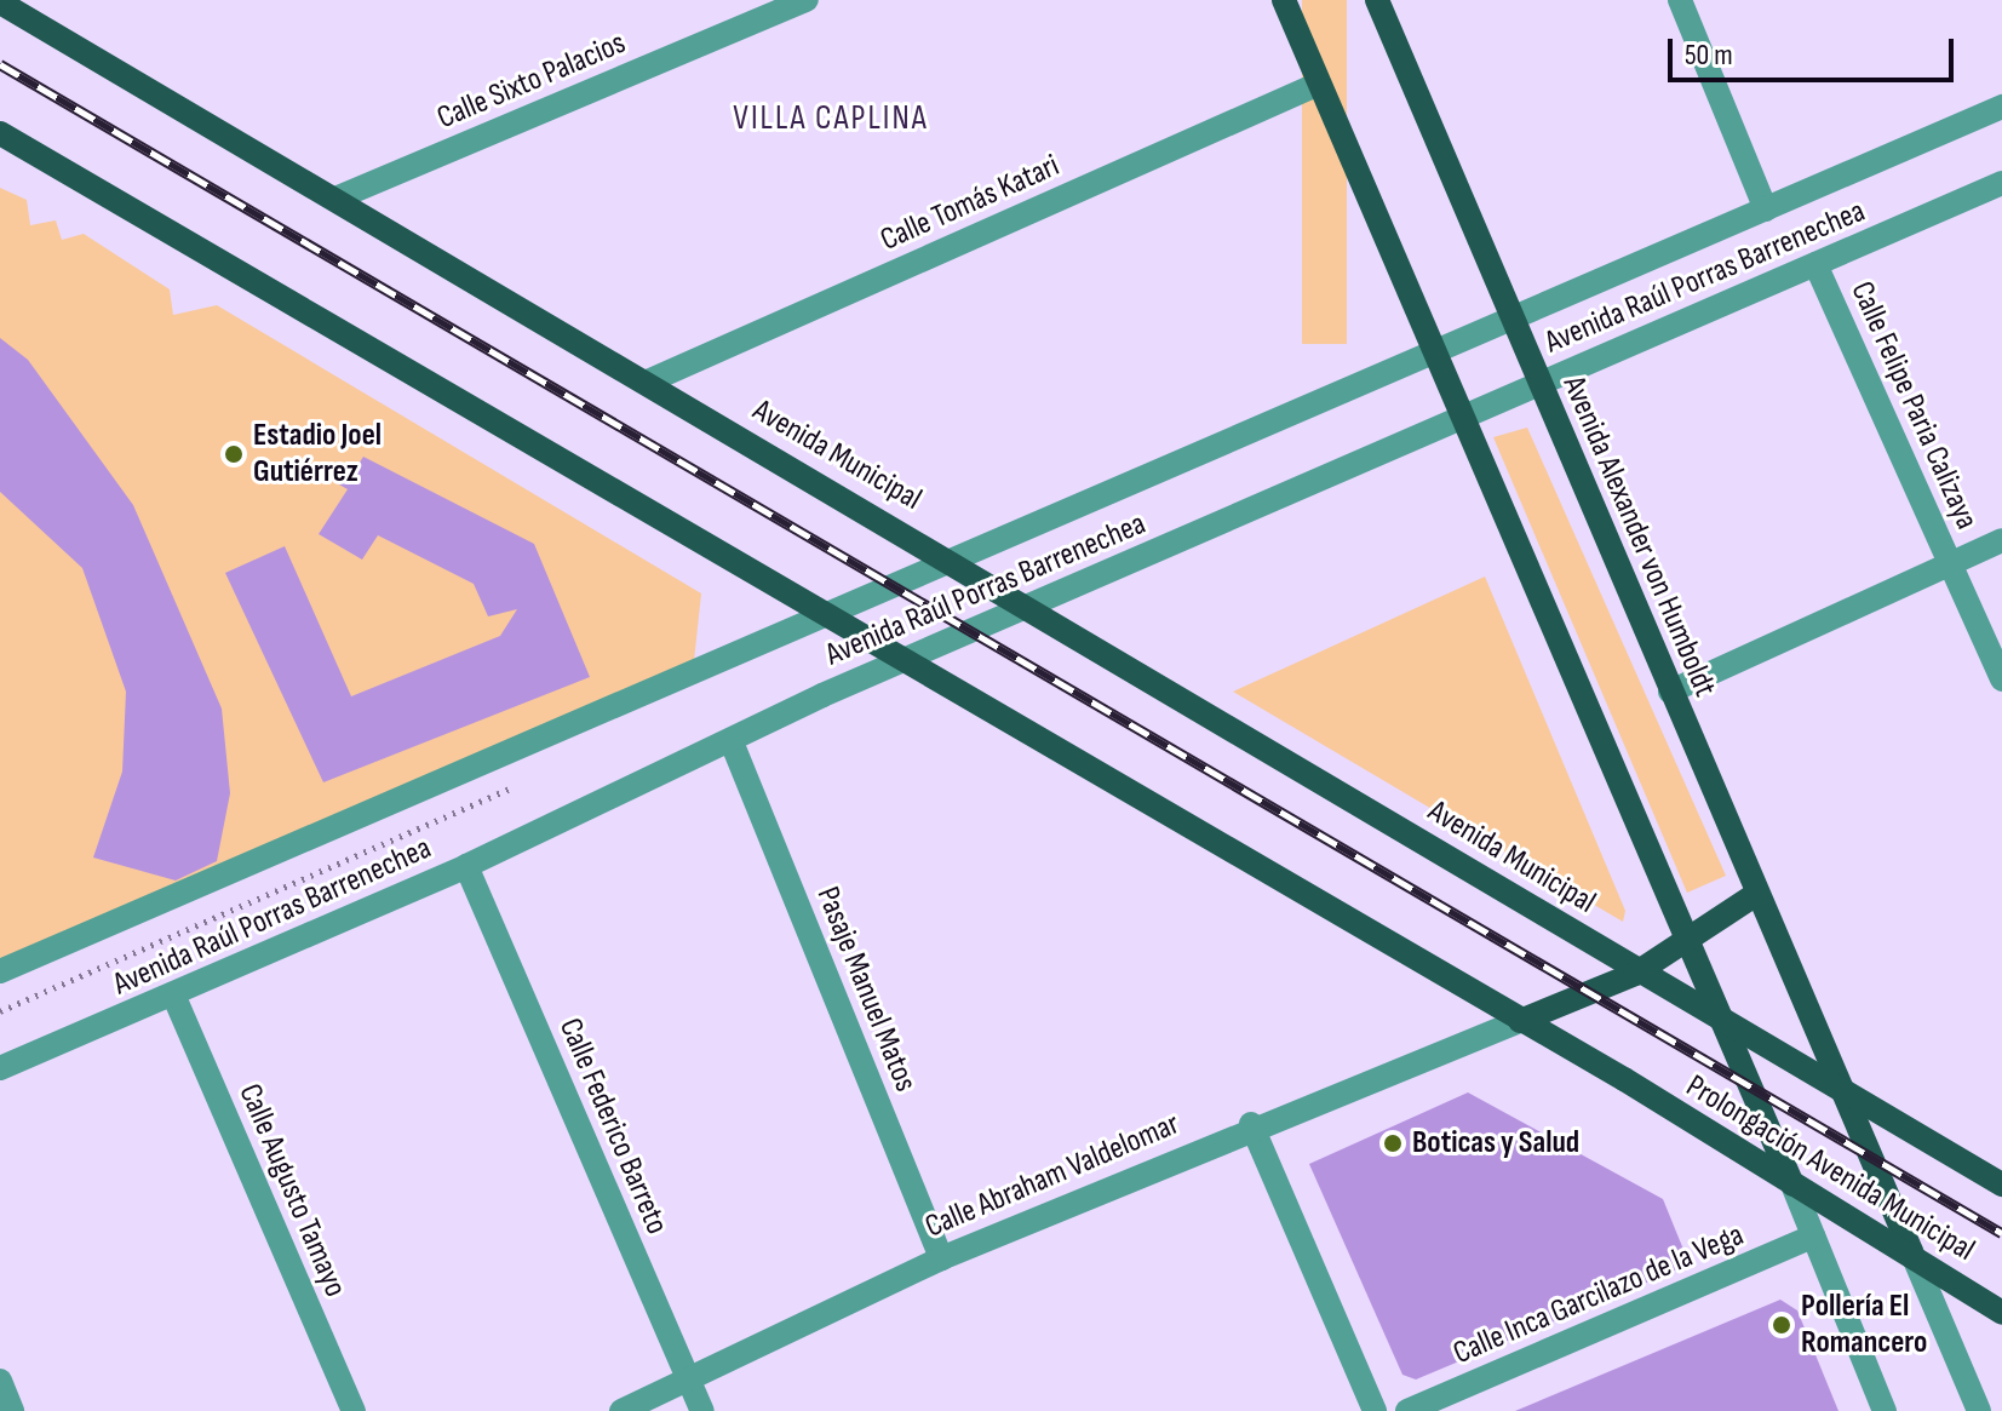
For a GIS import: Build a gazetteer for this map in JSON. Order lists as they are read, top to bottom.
{
  "streets": {
    "main road": ["Avenida Municipal", "Avenida Alexander von Humboldt", "Prolongación Avenida Municipal"],
    "street": [
      "Calle Sixto Palacios",
      "Calle Tomás Katari",
      "Avenida Raúl Porras Barrenechea",
      "Calle Felipe Paria Calizaya",
      "Pasaje Manuel Matos",
      "Calle Federico Barreto",
      "Calle Abraham Valdelomar",
      "Calle Augusto Tamayo",
      "Calle Inca Garcilazo de la Vega"
    ]
  },
  "crossings": [
    ["Calle Sixto Palacios", "Avenida Municipal"],
    ["Calle Tomás Katari", "Avenida Municipal"],
    ["Avenida Raúl Porras Barrenechea", "Calle Felipe Paria Calizaya"],
    ["Avenida Raúl Porras Barrenechea", "Avenida Municipal"],
    ["Avenida Raúl Porras Barrenechea", "Avenida Alexander von Humboldt"],
    ["Avenida Raúl Porras Barrenechea", "Pasaje Manuel Matos"],
    ["Avenida Raúl Porras Barrenechea", "Calle Federico Barreto"],
    ["Avenida Raúl Porras Barrenechea", "Calle Augusto Tamayo"],
    ["Avenida Alexander von Humboldt", "Prolongación Avenida Municipal"],
    ["Pasaje Manuel Matos", "Calle Abraham Valdelomar"],
    ["Calle Federico Barreto", "Calle Abraham Valdelomar"],
    ["Prolongación Avenida Municipal", "Calle Abraham Valdelomar"]
  ],
  "districts": ["VILLA CAPLINA"],
  "places": ["Estadio Joel Gutiérrez", "Boticas y Salud", "Pollería El Romancero"],
  "scale_bar": "50 m"
}
